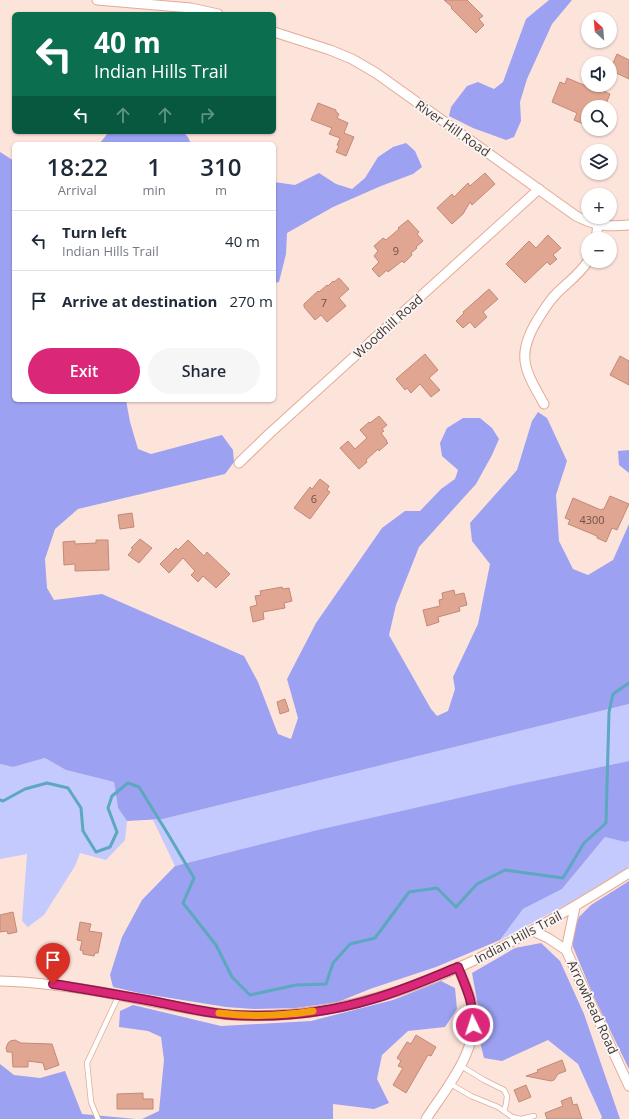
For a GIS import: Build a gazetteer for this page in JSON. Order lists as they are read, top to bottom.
{
  "streets": {
    "street": [
      "River Hill Road",
      "Woodhill Road",
      "Indian Hills Trail",
      "Arrowhead Road"
    ]
  },
  "crossings": [
    ["River Hill Road", "Woodhill Road"],
    ["Indian Hills Trail", "Arrowhead Road"]
  ],
  "house_numbers": [
    "9",
    "7",
    "6",
    "4300"
  ],
  "north": "top left",
  "page": {
    "map_buttons": ["+", "−"],
    "turn": ["40 m", "Indian Hills Trail"],
    "eta": [
      "18:22",
      "Arrival",
      "1",
      "min",
      "310",
      "m"
    ],
    "list": [
      {
        "name": "Turn left",
        "note": "Indian Hills Trail",
        "value": "40 m"
      },
      {
        "name": "Arrive at destination",
        "value": "270 m"
      }
    ],
    "buttons": ["Exit", "Share"]
  }
}
